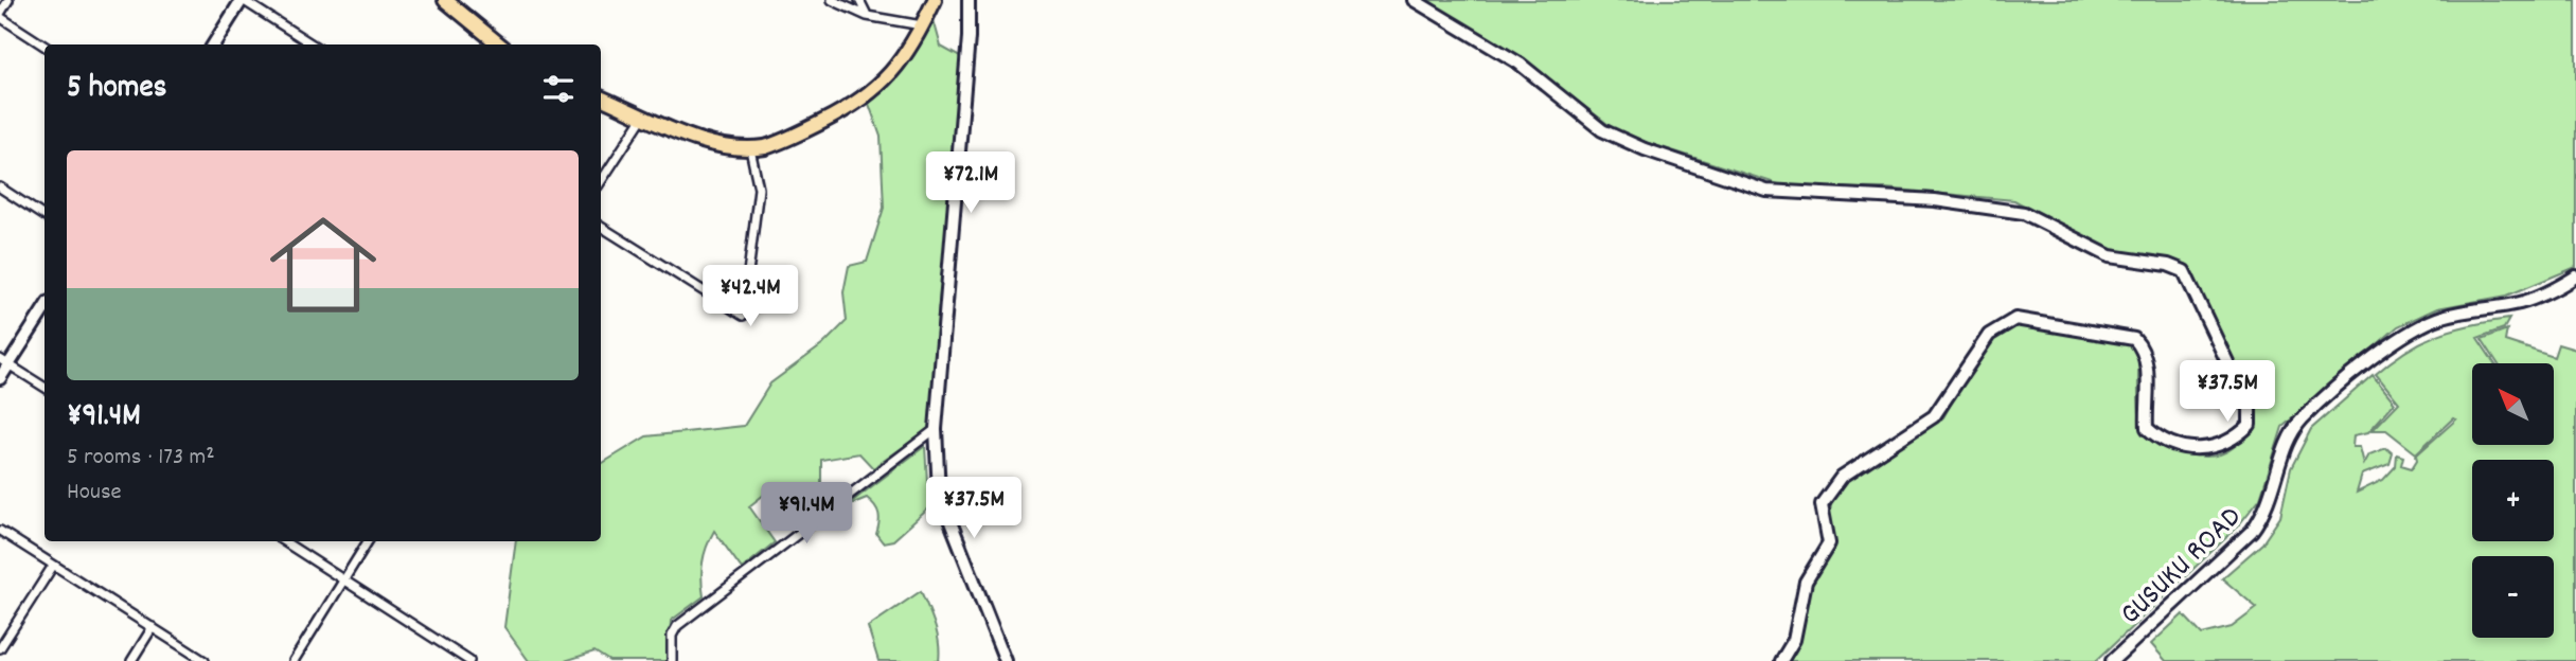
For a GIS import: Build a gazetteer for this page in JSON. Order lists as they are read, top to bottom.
{
  "streets": {
    "street": ["GUSUKU ROAD"]
  },
  "north": "top left",
  "page": {
    "heading": "5 homes",
    "list": [
      {
        "name": "¥91.4M",
        "note": "5 rooms · 173 m² · House"
      }
    ],
    "price": [
      "¥72.1M",
      "¥42.4M",
      "¥37.5M",
      "¥37.5M",
      "¥91.4M"
    ],
    "map_buttons": ["+", "−"]
  }
}
